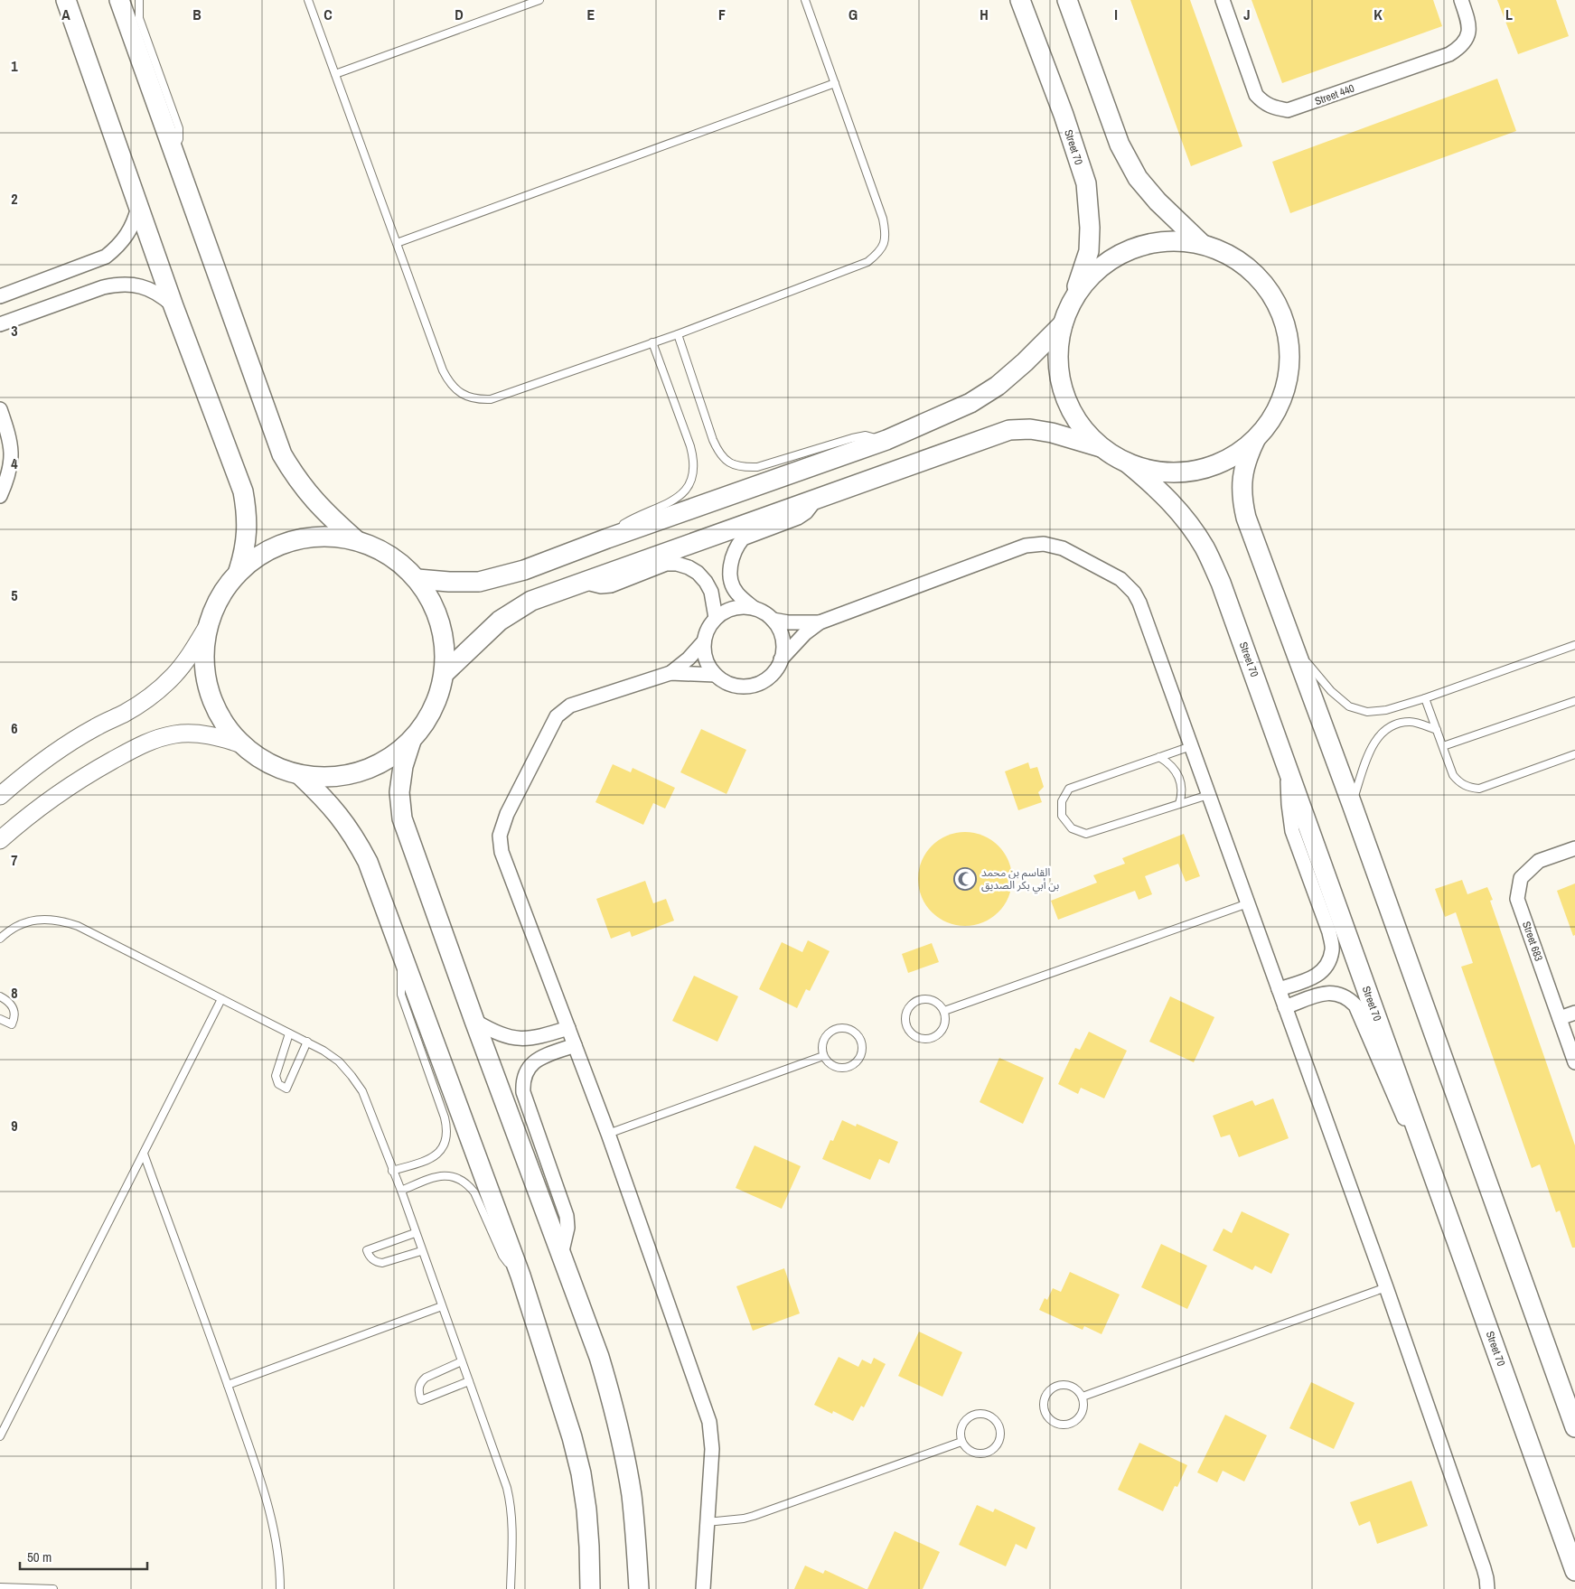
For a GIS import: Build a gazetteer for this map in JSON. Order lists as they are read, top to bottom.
{
  "streets": {
    "main road": ["Street 70"],
    "street": ["Street 440", "Street 683"]
  },
  "places": {
    "mosque": ["القاسم بن محمد بن أبي بكر الصديق"]
  },
  "scale_bar": "50 m",
  "grid": {
    "columns": [
      "A",
      "B",
      "C",
      "D",
      "E",
      "F",
      "G",
      "H",
      "I",
      "J",
      "K",
      "L"
    ],
    "rows": [
      "1",
      "2",
      "3",
      "4",
      "5",
      "6",
      "7",
      "8",
      "9"
    ]
  }
}
